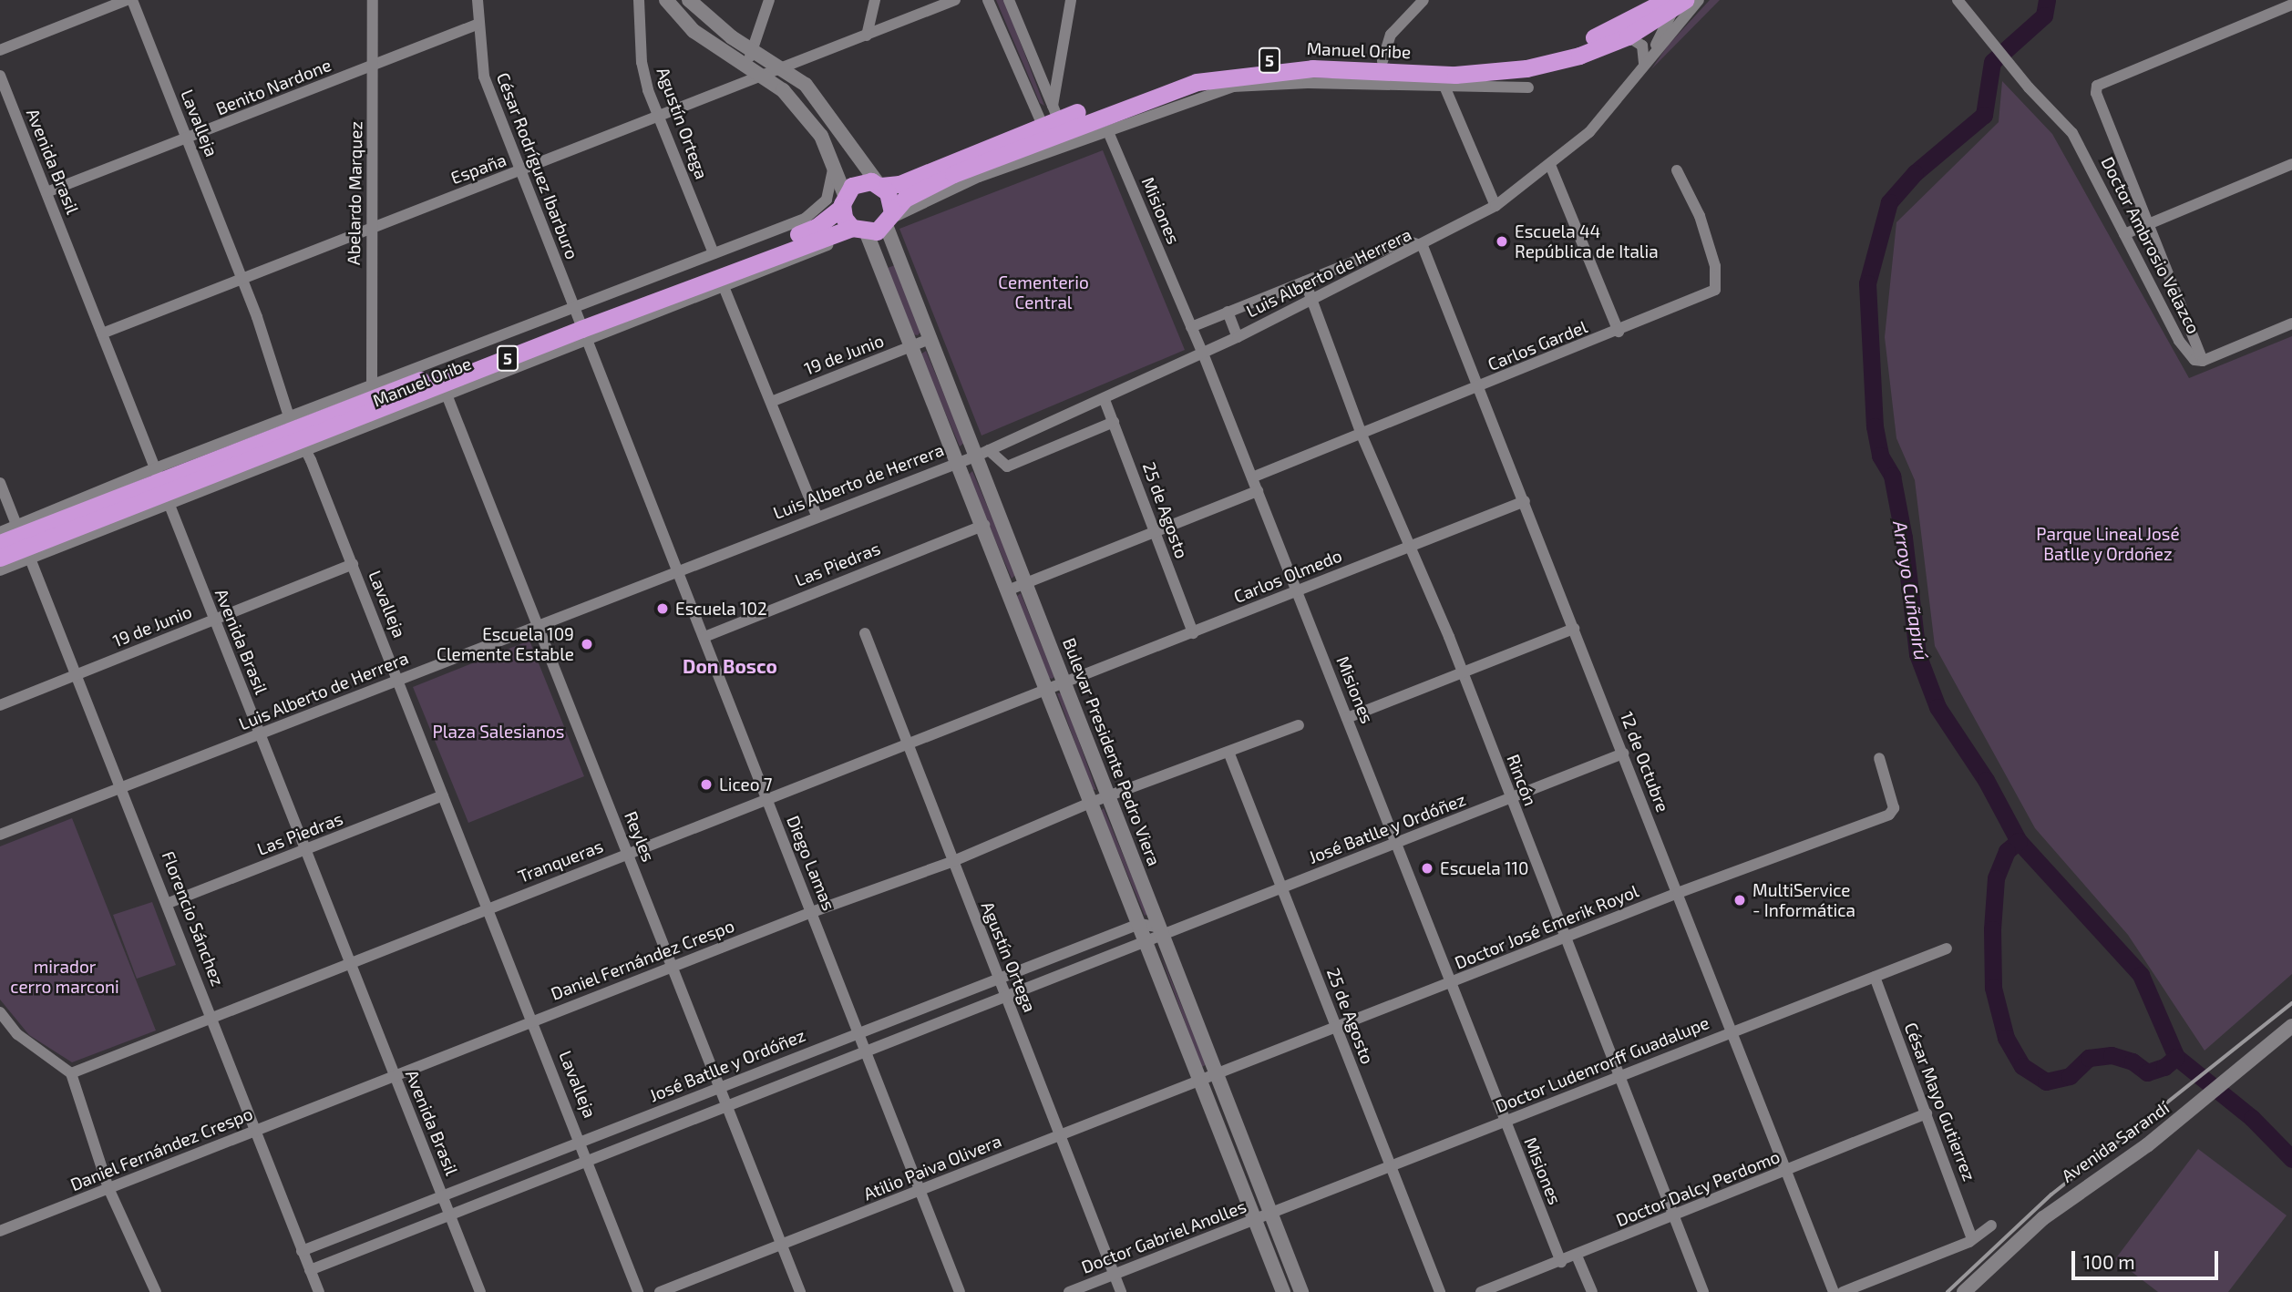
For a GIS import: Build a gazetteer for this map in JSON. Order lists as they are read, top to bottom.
{
  "streets": {
    "highway": ["Manuel Oribe", "5"],
    "street": [
      "Benito Nardone",
      "Lavalleja",
      "Agustín Ortega",
      "Avenida Brasil",
      "César Rodríguez Ibarburo",
      "España",
      "Abelardo Marquez",
      "Misiones",
      "Doctor Ambrosio Velazco",
      "Luis Alberto de Herrera",
      "Carlos Gardel",
      "19 de Junio",
      "25 de Agosto",
      "Las Piedras",
      "Carlos Olmedo",
      "Bulevar Presidente Pedro Viera",
      "12 de Octubre",
      "Rincón",
      "José Batlle y Ordóñez",
      "Reyles",
      "Tranqueras",
      "Diego Lamas",
      "Florencio Sánchez",
      "Doctor José Emerik Royol",
      "Daniel Fernández Crespo",
      "Doctor Ludenrorff Guadalupe",
      "César Mayo Gutierrez",
      "Avenida Sarandí",
      "Atilio Paiva Olivera",
      "Doctor Dalcy Perdomo",
      "Doctor Gabriel Anolles"
    ]
  },
  "crossings": [
    ["Manuel Oribe", "Lavalleja"],
    ["Manuel Oribe", "Avenida Brasil"],
    ["Manuel Oribe", "César Rodríguez Ibarburo"],
    ["Manuel Oribe", "Misiones"],
    ["Manuel Oribe", "Bulevar Presidente Pedro Viera"],
    ["Manuel Oribe", "Reyles"],
    ["Manuel Oribe", "Diego Lamas"],
    ["Manuel Oribe", "Florencio Sánchez"],
    ["Benito Nardone", "Lavalleja"],
    ["Benito Nardone", "Avenida Brasil"],
    ["Benito Nardone", "César Rodríguez Ibarburo"],
    ["Benito Nardone", "Abelardo Marquez"],
    ["Lavalleja", "España"],
    ["Lavalleja", "Luis Alberto de Herrera"],
    ["Lavalleja", "19 de Junio"],
    ["Lavalleja", "Las Piedras"],
    ["Lavalleja", "José Batlle y Ordóñez"],
    ["Lavalleja", "Tranqueras"],
    ["Lavalleja", "Daniel Fernández Crespo"],
    ["Agustín Ortega", "España"],
    ["Agustín Ortega", "José Batlle y Ordóñez"],
    ["Agustín Ortega", "Tranqueras"],
    ["Agustín Ortega", "Daniel Fernández Crespo"],
    ["Agustín Ortega", "Atilio Paiva Olivera"],
    ["Agustín Ortega", "Doctor Gabriel Anolles"],
    ["Avenida Brasil", "España"],
    ["Avenida Brasil", "Luis Alberto de Herrera"],
    ["Avenida Brasil", "19 de Junio"],
    ["Avenida Brasil", "Las Piedras"],
    ["Avenida Brasil", "José Batlle y Ordóñez"],
    ["Avenida Brasil", "Tranqueras"],
    ["Avenida Brasil", "Daniel Fernández Crespo"],
    ["César Rodríguez Ibarburo", "España"],
    ["César Rodríguez Ibarburo", "Diego Lamas"],
    ["España", "Abelardo Marquez"],
    ["Misiones", "Luis Alberto de Herrera"],
    ["Misiones", "Carlos Gardel"],
    ["Misiones", "Carlos Olmedo"],
    ["Misiones", "José Batlle y Ordóñez"],
    ["Misiones", "Doctor José Emerik Royol"],
    ["Misiones", "Doctor Ludenrorff Guadalupe"],
    ["Misiones", "Doctor Dalcy Perdomo"],
    ["Luis Alberto de Herrera", "25 de Agosto"],
    ["Luis Alberto de Herrera", "Bulevar Presidente Pedro Viera"],
    ["Luis Alberto de Herrera", "12 de Octubre"],
    ["Luis Alberto de Herrera", "Rincón"],
    ["Luis Alberto de Herrera", "Reyles"],
    ["Luis Alberto de Herrera", "Diego Lamas"],
    ["Luis Alberto de Herrera", "Florencio Sánchez"],
    ["Carlos Gardel", "12 de Octubre"],
    ["Carlos Gardel", "Rincón"],
    ["19 de Junio", "Bulevar Presidente Pedro Viera"],
    ["19 de Junio", "Florencio Sánchez"],
    ["25 de Agosto", "Carlos Olmedo"],
    ["25 de Agosto", "José Batlle y Ordóñez"],
    ["25 de Agosto", "Doctor José Emerik Royol"],
    ["25 de Agosto", "Daniel Fernández Crespo"],
    ["25 de Agosto", "Doctor Ludenrorff Guadalupe"],
    ["Las Piedras", "Bulevar Presidente Pedro Viera"],
    ["Las Piedras", "Diego Lamas"],
    ["Las Piedras", "Florencio Sánchez"],
    ["Carlos Olmedo", "Bulevar Presidente Pedro Viera"],
    ["Carlos Olmedo", "12 de Octubre"],
    ["Carlos Olmedo", "Rincón"],
    ["Carlos Olmedo", "Tranqueras"],
    ["Bulevar Presidente Pedro Viera", "José Batlle y Ordóñez"],
    ["Bulevar Presidente Pedro Viera", "Tranqueras"],
    ["Bulevar Presidente Pedro Viera", "Doctor José Emerik Royol"],
    ["Bulevar Presidente Pedro Viera", "Daniel Fernández Crespo"],
    ["Bulevar Presidente Pedro Viera", "Doctor Ludenrorff Guadalupe"],
    ["Bulevar Presidente Pedro Viera", "Atilio Paiva Olivera"],
    ["Bulevar Presidente Pedro Viera", "Doctor Gabriel Anolles"],
    ["12 de Octubre", "José Batlle y Ordóñez"],
    ["12 de Octubre", "Doctor José Emerik Royol"],
    ["12 de Octubre", "Doctor Ludenrorff Guadalupe"],
    ["12 de Octubre", "Doctor Dalcy Perdomo"],
    ["Rincón", "José Batlle y Ordóñez"],
    ["Rincón", "Doctor José Emerik Royol"],
    ["Rincón", "Doctor Ludenrorff Guadalupe"],
    ["Rincón", "Doctor Dalcy Perdomo"],
    ["José Batlle y Ordóñez", "Reyles"],
    ["José Batlle y Ordóñez", "Diego Lamas"],
    ["José Batlle y Ordóñez", "Florencio Sánchez"],
    ["Reyles", "Tranqueras"],
    ["Reyles", "Daniel Fernández Crespo"],
    ["Reyles", "Atilio Paiva Olivera"],
    ["Tranqueras", "Diego Lamas"],
    ["Tranqueras", "Florencio Sánchez"],
    ["Diego Lamas", "Daniel Fernández Crespo"],
    ["Diego Lamas", "Atilio Paiva Olivera"],
    ["Florencio Sánchez", "Daniel Fernández Crespo"],
    ["Doctor José Emerik Royol", "Atilio Paiva Olivera"],
    ["Doctor Ludenrorff Guadalupe", "César Mayo Gutierrez"],
    ["Doctor Ludenrorff Guadalupe", "Doctor Gabriel Anolles"],
    ["César Mayo Gutierrez", "Doctor Dalcy Perdomo"]
  ],
  "districts": ["Don Bosco"],
  "water": ["Arroyo Cuñapirú"],
  "parks": [
    "Cementerio Central",
    "Parque Lineal José Batlle y Ordoñez",
    "Plaza Salesianos",
    "mirador cerro marconi"
  ],
  "places": [
    "Escuela 44 República de Italia",
    "Escuela 102",
    "Escuela 109 Clemente Estable",
    "Liceo 7",
    "Escuela 110",
    "MultiService - Informática"
  ],
  "scale_bar": "100 m"
}
